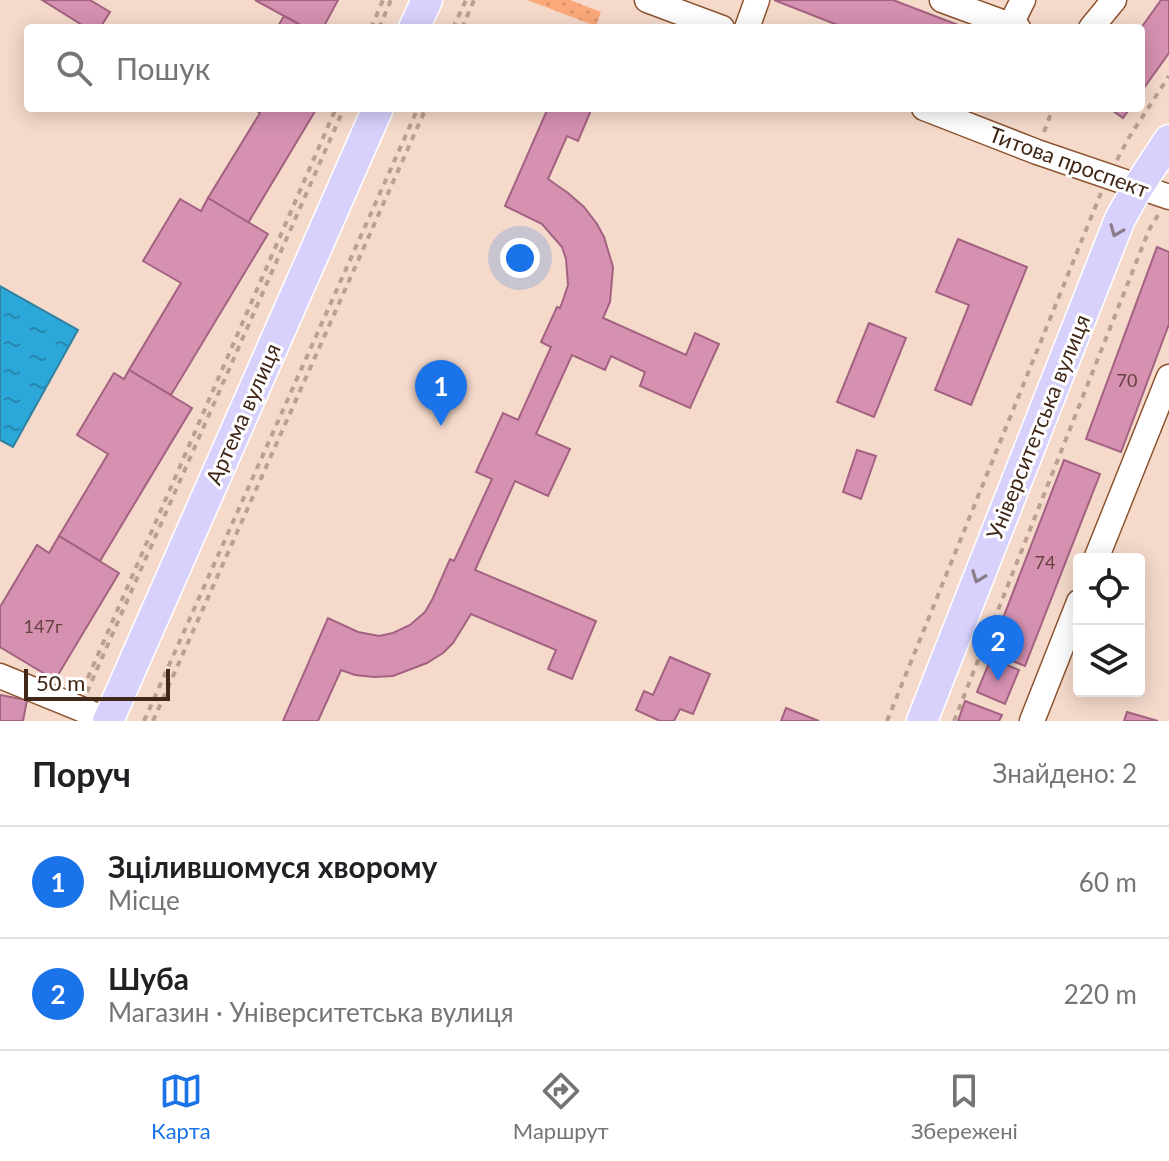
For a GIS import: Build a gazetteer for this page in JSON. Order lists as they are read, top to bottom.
{
  "streets": {
    "main road": ["Артема вулиця", "Університетська вулиця"],
    "street": ["Титова проспект"]
  },
  "crossings": [
    ["Титова проспект", "Університетська вулиця"]
  ],
  "one_way": ["Університетська вулиця"],
  "house_numbers": ["70", "74", "147г"],
  "scale_bar": "50 m",
  "page": {
    "search": "Пошук",
    "pins": ["1", "2"],
    "scale": "50 m",
    "heading": ["Поруч", "Знайдено: 2"],
    "list": [
      {
        "mark": "1",
        "name": "Зцілившомуся хворому",
        "note": "Місце",
        "value": "60 m"
      },
      {
        "mark": "2",
        "name": "Шуба",
        "note": "Магазин · Університетська вулиця",
        "value": "220 m"
      }
    ],
    "nav": ["Карта", "Маршрут", "Збережені"]
  }
}
